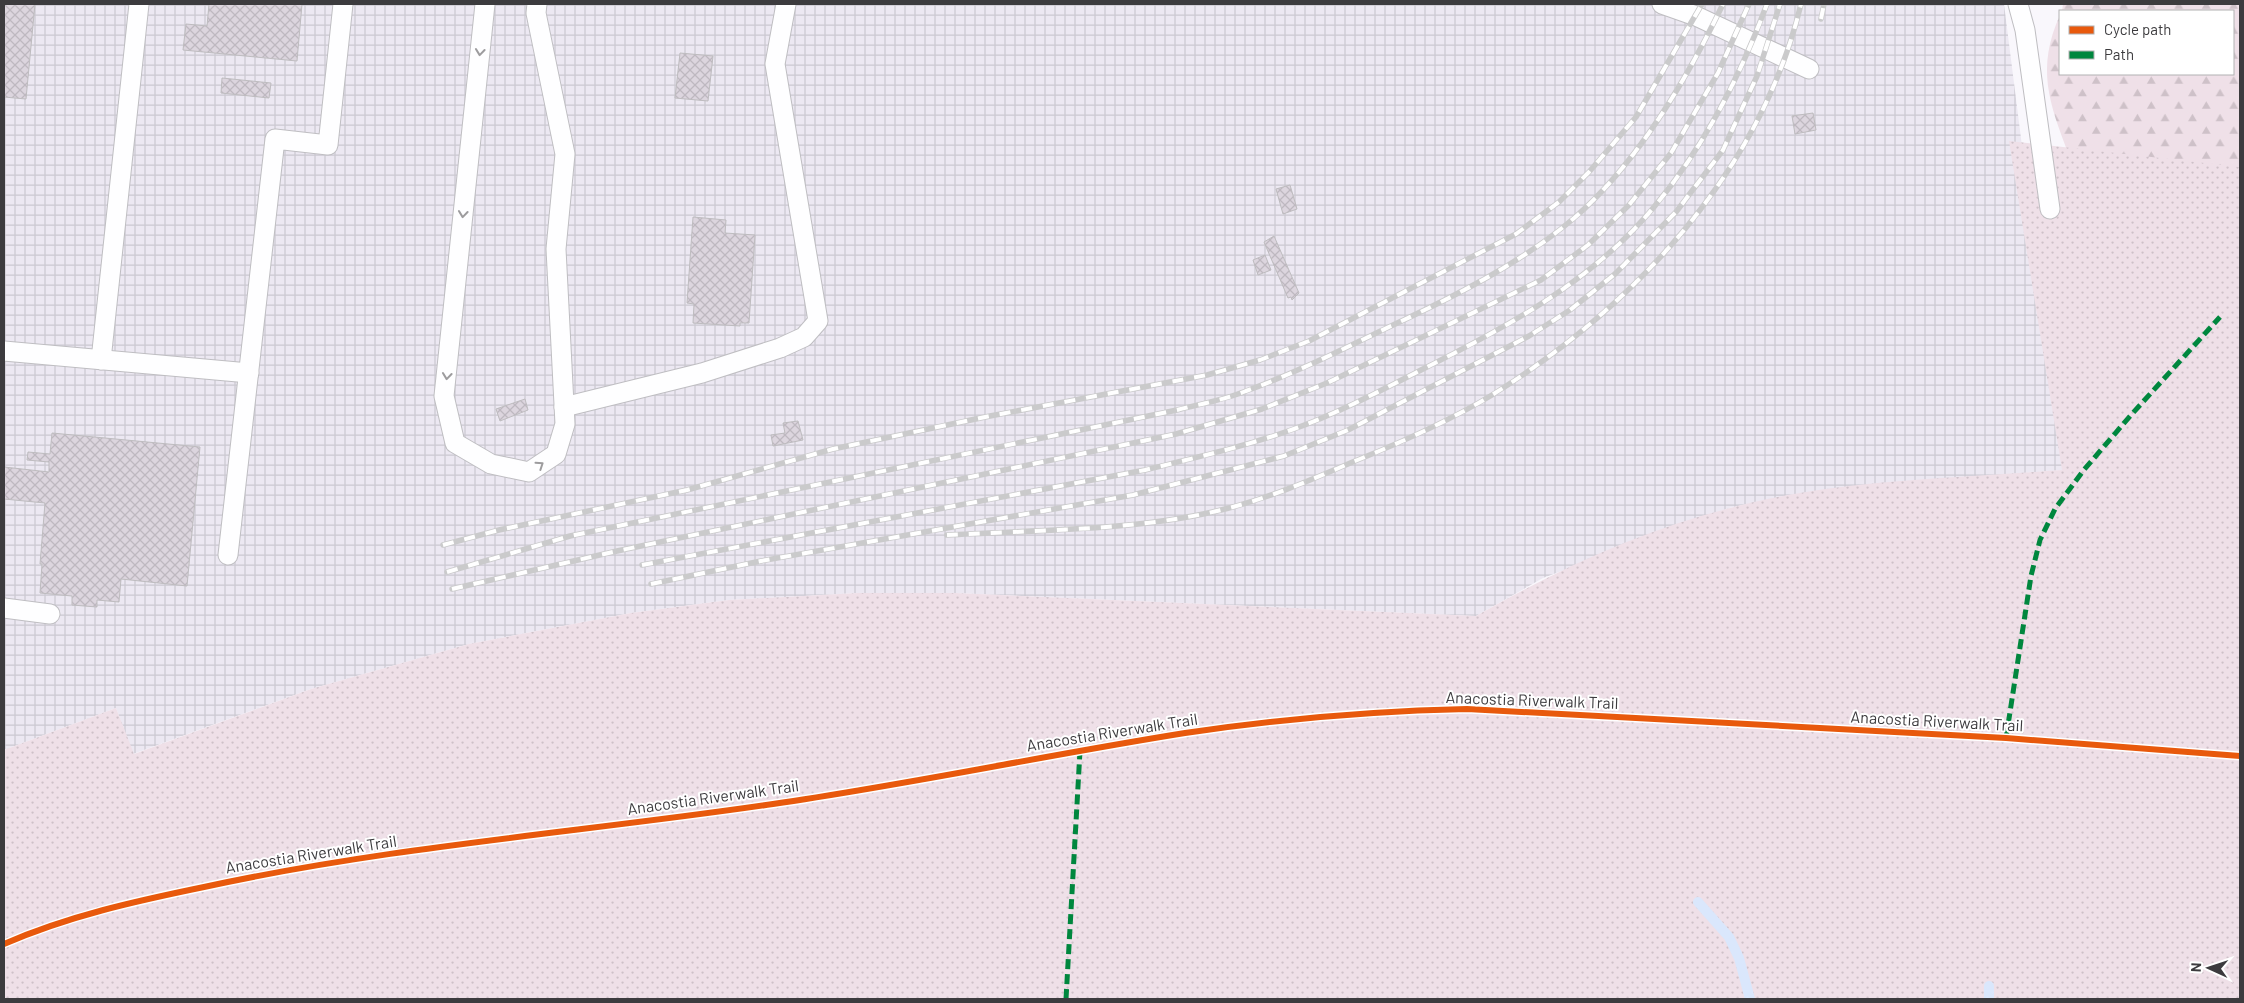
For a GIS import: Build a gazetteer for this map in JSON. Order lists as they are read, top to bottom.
{
  "streets": {
    "cycle path": ["Anacostia Riverwalk Trail"]
  },
  "legend": ["Cycle path", "Path"],
  "north": "left"
}
